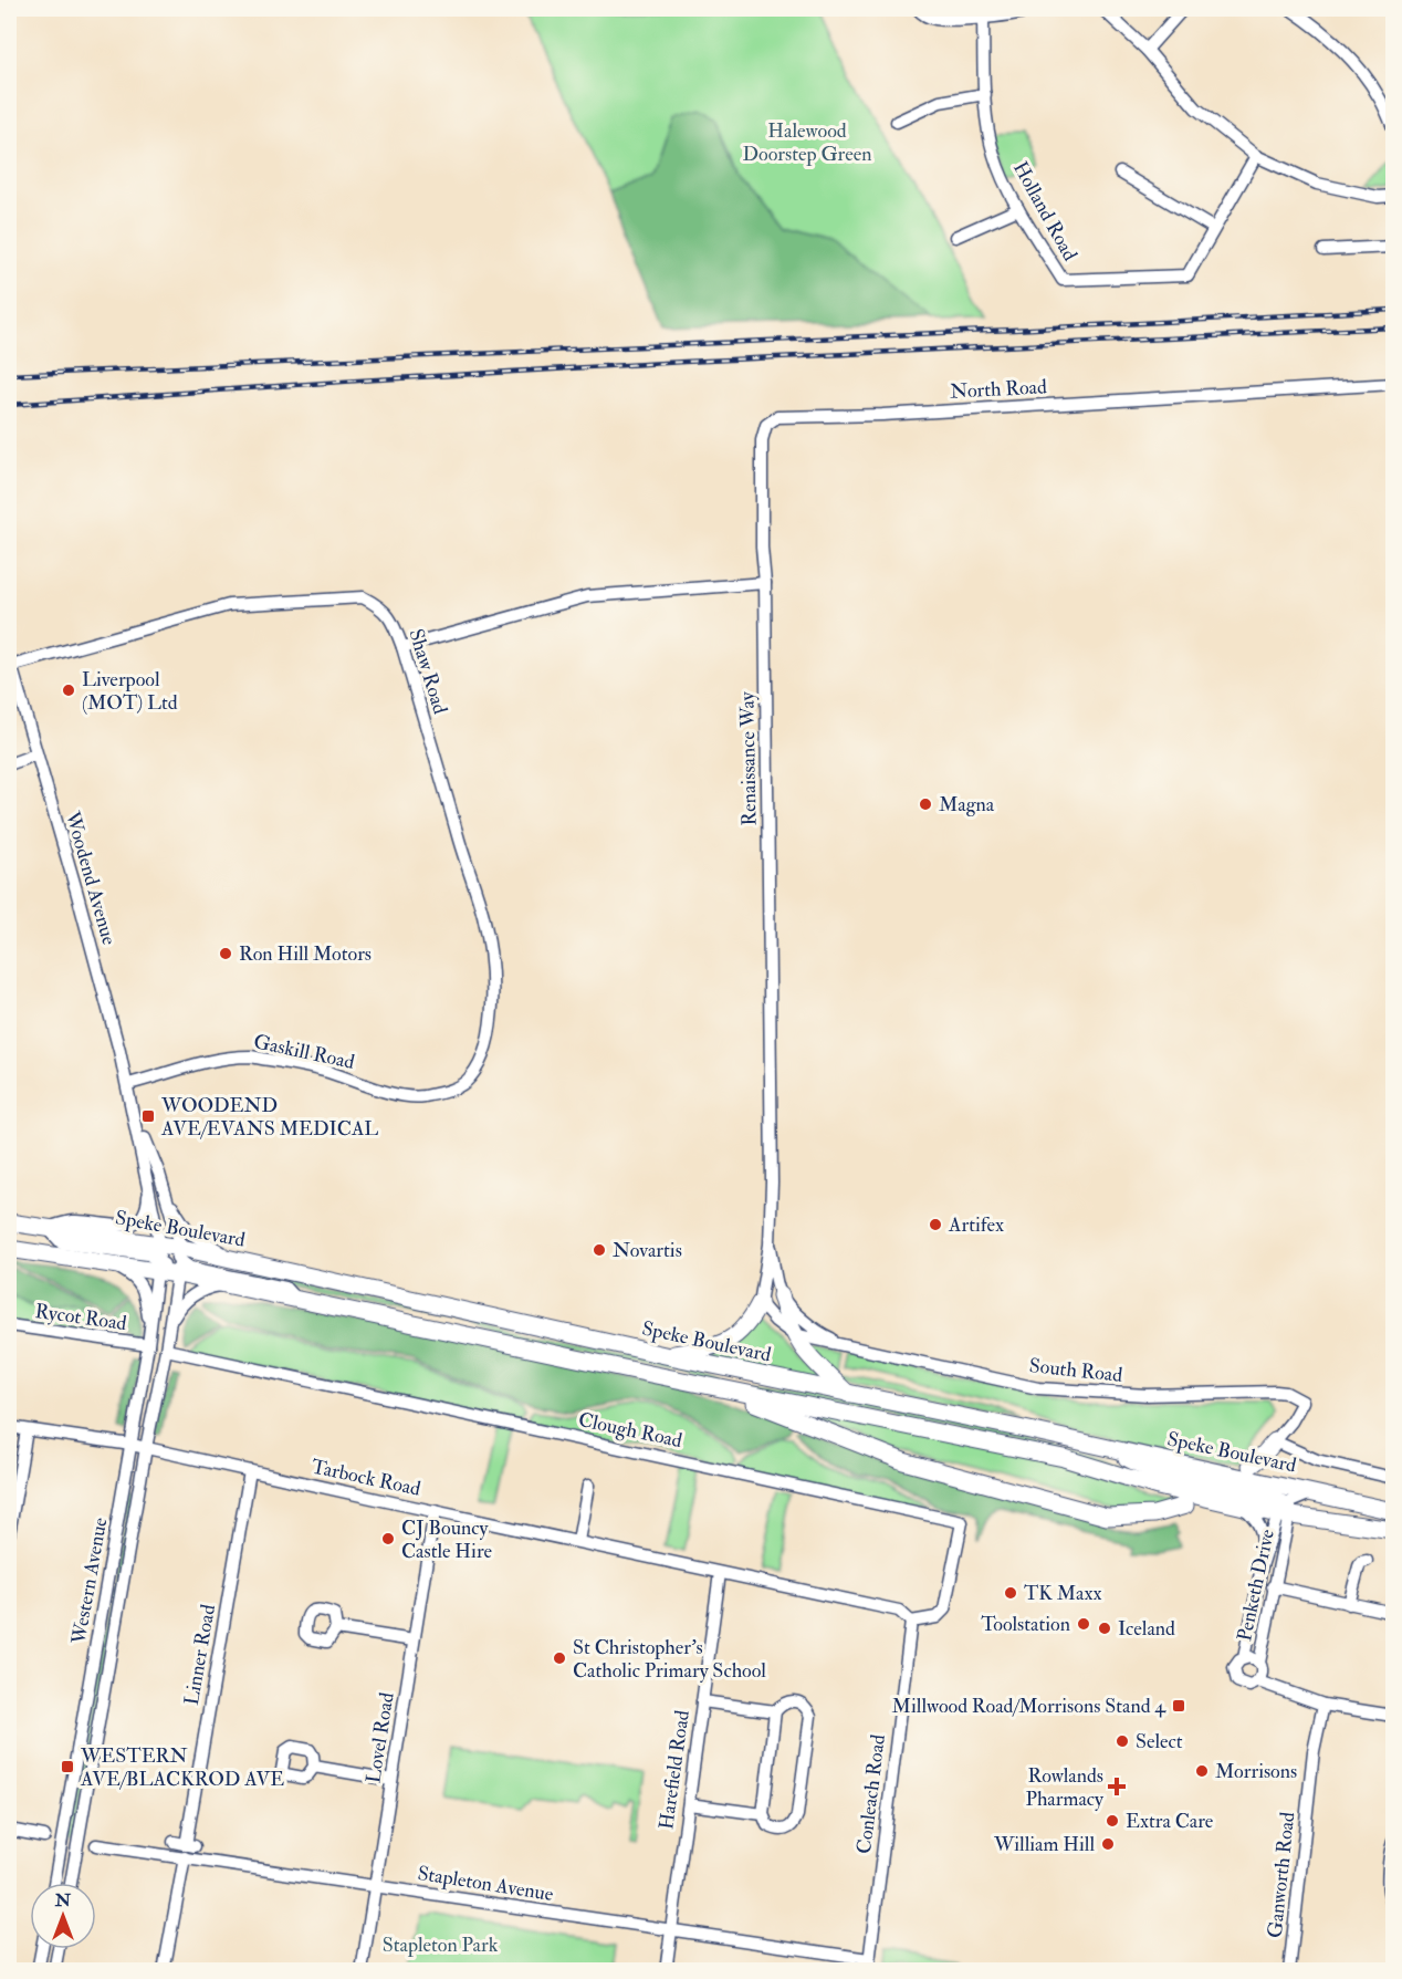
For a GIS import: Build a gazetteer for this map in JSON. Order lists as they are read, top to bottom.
{
  "streets": {
    "highway": ["Speke Boulevard"],
    "street": [
      "Holland Road",
      "North Road",
      "Shaw Road",
      "Renaissance Way",
      "Woodend Avenue",
      "Gaskill Road",
      "Rycot Road",
      "South Road",
      "Clough Road",
      "Tarbock Road",
      "Western Avenue",
      "Penketh Drive",
      "Linner Road",
      "Lovel Road",
      "Harefield Road",
      "Conleach Road",
      "Ganworth Road",
      "Stapleton Avenue"
    ]
  },
  "crossings": [
    ["North Road", "Renaissance Way"],
    ["Shaw Road", "Woodend Avenue"],
    ["Shaw Road", "Gaskill Road"],
    ["Renaissance Way", "South Road"],
    ["Woodend Avenue", "Gaskill Road"],
    ["Woodend Avenue", "Speke Boulevard"],
    ["Woodend Avenue", "Western Avenue"],
    ["Speke Boulevard", "Western Avenue"],
    ["Speke Boulevard", "Penketh Drive"],
    ["Rycot Road", "Western Avenue"],
    ["Clough Road", "Tarbock Road"],
    ["Clough Road", "Western Avenue"],
    ["Clough Road", "Conleach Road"],
    ["Tarbock Road", "Western Avenue"],
    ["Tarbock Road", "Linner Road"],
    ["Tarbock Road", "Lovel Road"],
    ["Tarbock Road", "Harefield Road"],
    ["Tarbock Road", "Conleach Road"],
    ["Lovel Road", "Stapleton Avenue"],
    ["Harefield Road", "Stapleton Avenue"],
    ["Conleach Road", "Stapleton Avenue"]
  ],
  "parks": ["Halewood Doorstep Green", "Stapleton Park"],
  "places": {
    "other": [
      "Liverpool (MOT) Ltd",
      "Magna",
      "Ron Hill Motors",
      "Artifex",
      "Novartis",
      "CJ Bouncy Castle Hire",
      "TK Maxx",
      "Toolstation",
      "Iceland",
      "St Christopher's Catholic Primary School",
      "Select",
      "Morrisons",
      "Extra Care",
      "William Hill"
    ],
    "transit": ["WOODEND AVE/EVANS MEDICAL", "Millwood Road/Morrisons Stand 4", "WESTERN AVE/BLACKROD AVE"],
    "health": ["Rowlands Pharmacy"]
  },
  "north": "top"
}
